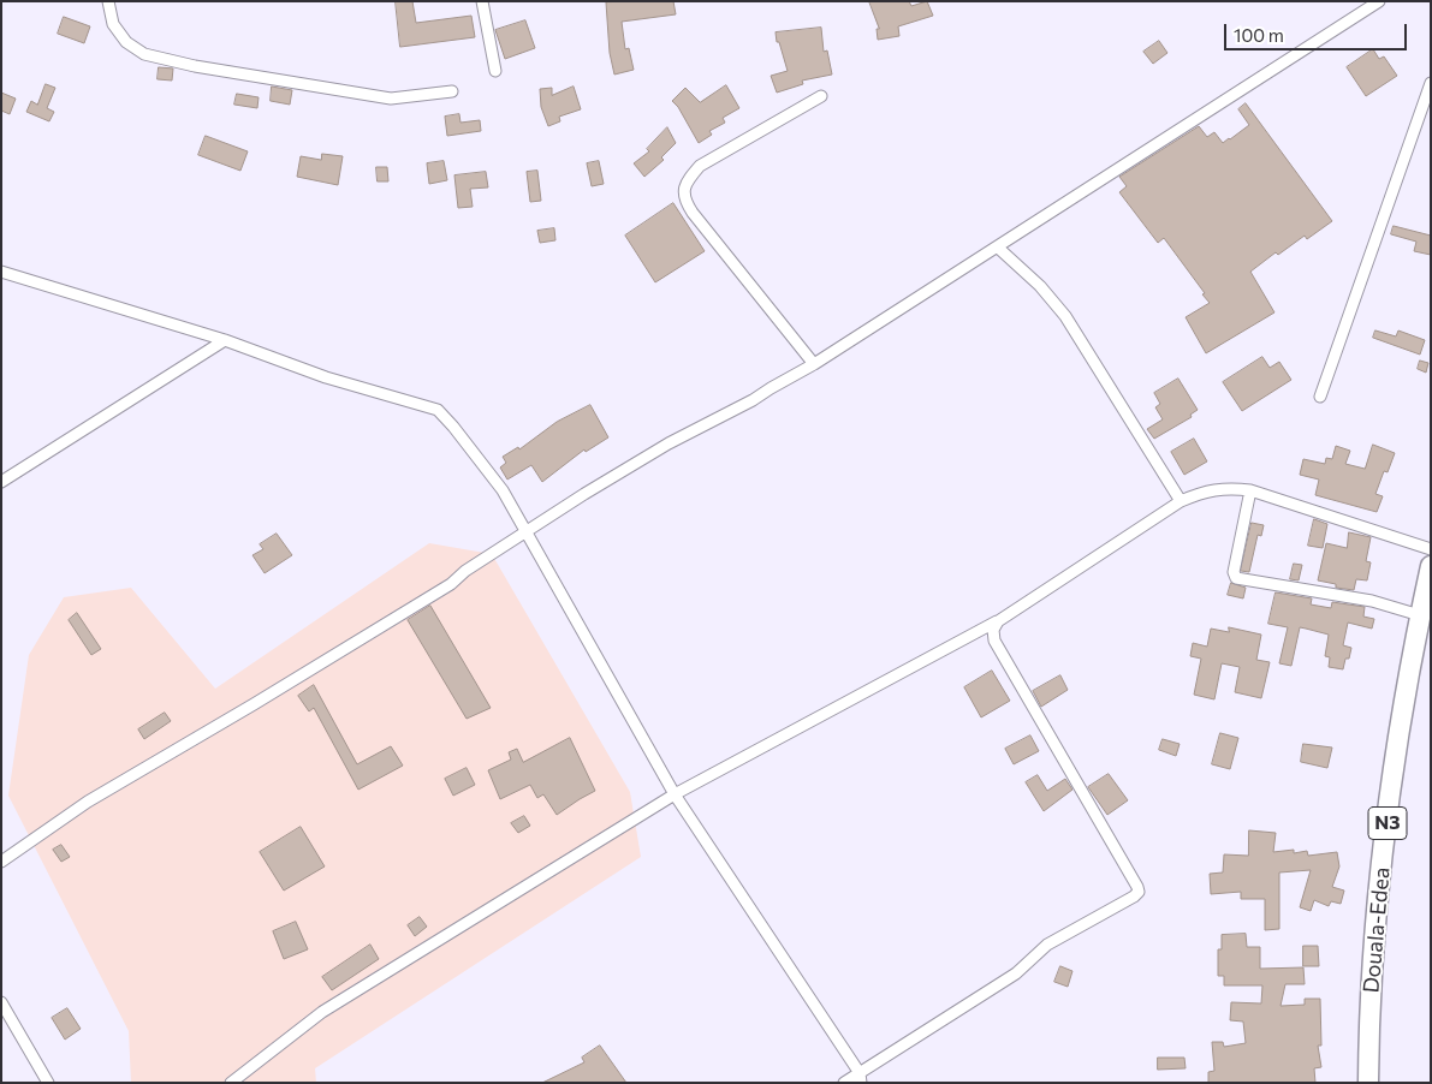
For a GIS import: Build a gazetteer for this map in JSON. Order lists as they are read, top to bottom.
{
  "streets": {
    "highway": ["N3", "Douala-Edea"]
  },
  "scale_bar": "100 m"
}
